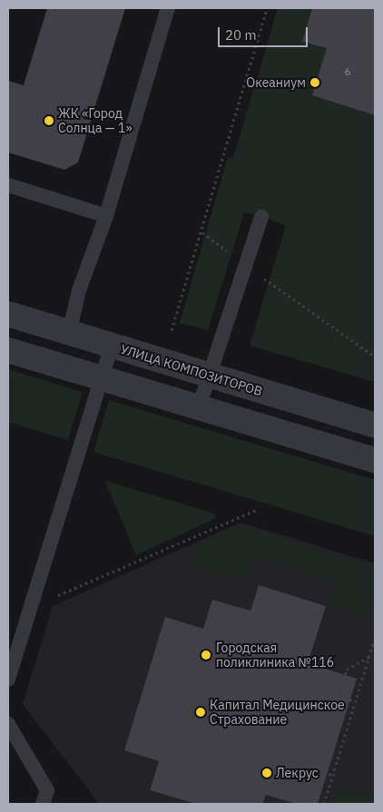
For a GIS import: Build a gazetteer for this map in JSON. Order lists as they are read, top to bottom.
{
  "streets": {
    "street": ["УЛИЦА КОМПОЗИТОРОВ"]
  },
  "places": [
    "Океаниум",
    "ЖК «Город Солнца — 1»",
    "Городская поликлиника №116",
    "Капитал Медицинское Страхование",
    "Лекрус"
  ],
  "house_numbers": ["6"],
  "scale_bar": "20 m"
}
